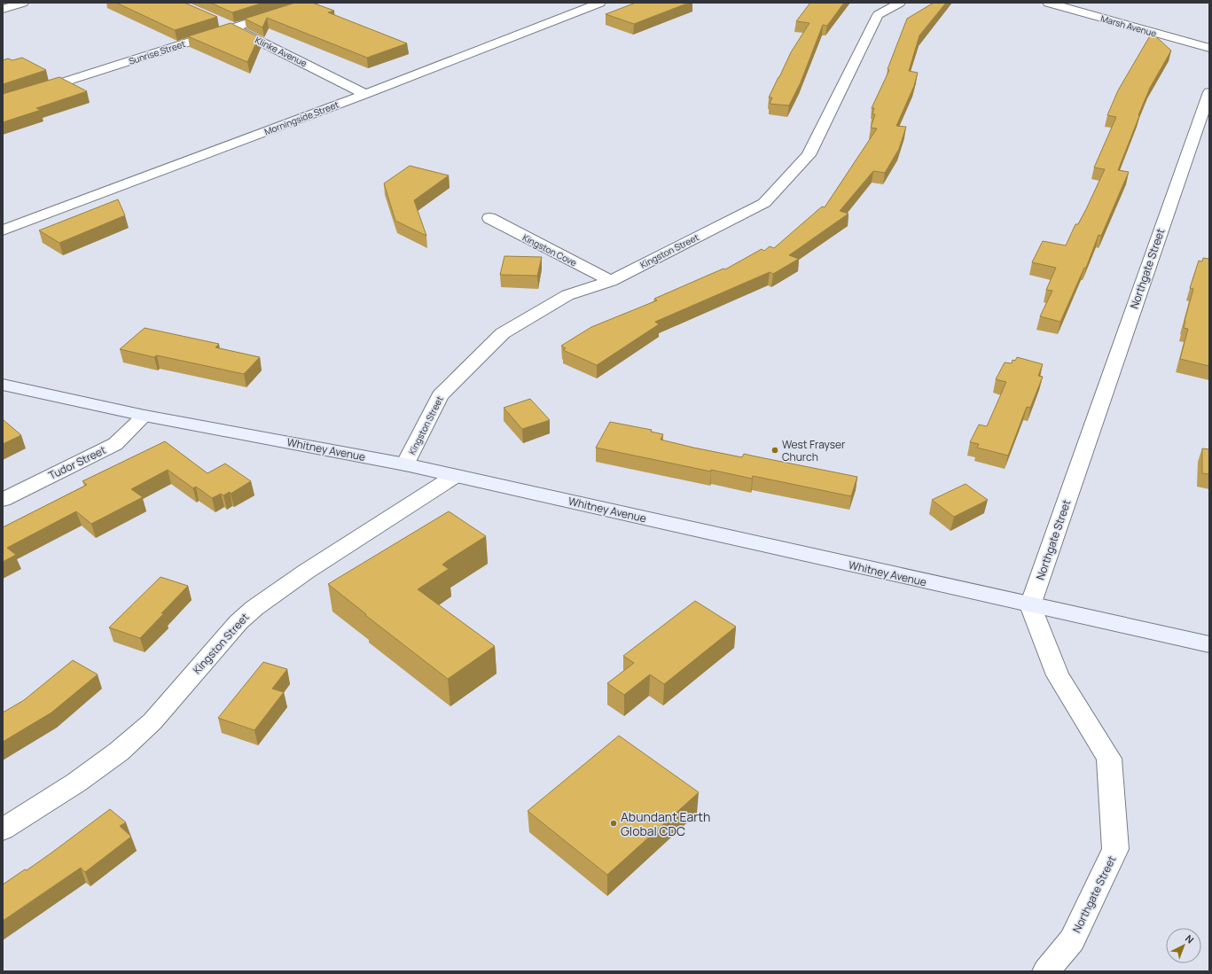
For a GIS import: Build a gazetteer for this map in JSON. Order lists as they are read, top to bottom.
{
  "streets": {
    "main road": ["Whitney Avenue"],
    "street": [
      "Marsh Avenue",
      "Klinke Avenue",
      "Sunrise Street",
      "Morningside Street",
      "Kingston Cove",
      "Kingston Street",
      "Northgate Street",
      "Tudor Street"
    ]
  },
  "crossings": [
    ["Klinke Avenue", "Sunrise Street"],
    ["Klinke Avenue", "Morningside Street"],
    ["Kingston Cove", "Kingston Street"],
    ["Kingston Street", "Whitney Avenue"],
    ["Northgate Street", "Whitney Avenue"],
    ["Whitney Avenue", "Tudor Street"]
  ],
  "places": ["West Frayser Church", "Abundant Earth Global CDC"],
  "north": "top right"
}
